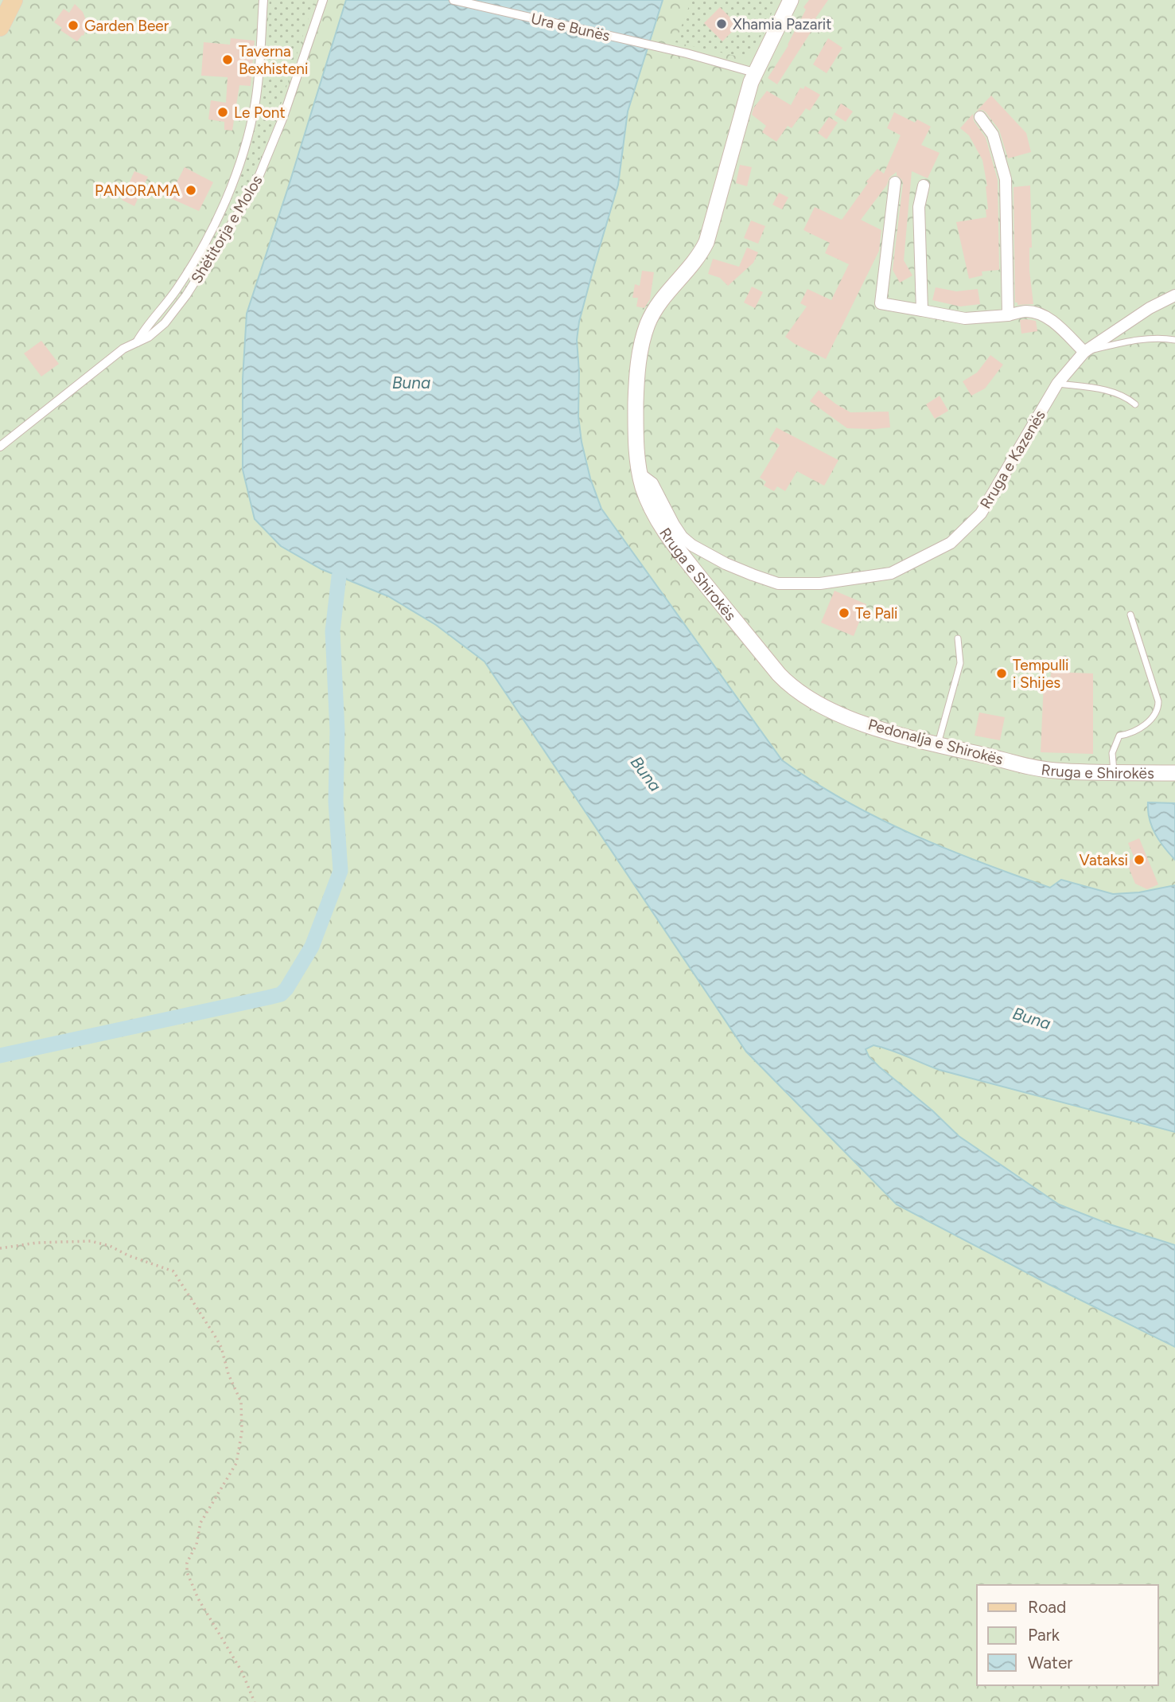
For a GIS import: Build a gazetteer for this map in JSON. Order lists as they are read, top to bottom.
{
  "streets": {
    "main road": ["Rruga e Shirokës"],
    "street": ["Ura e Bunës", "Shëtitorja e Molos", "Rruga e Kazenës"]
  },
  "crossings": [
    ["Ura e Bunës", "Rruga e Shirokës"],
    ["Rruga e Kazenës", "Rruga e Shirokës"]
  ],
  "water": ["Buna"],
  "places": [
    "Xhamia Pazarit",
    "Garden Beer",
    "Taverna Bexhisteni",
    "Le Pont",
    "PANORAMA",
    "Te Pali",
    "Tempulli i Shijes",
    "Vataksi"
  ],
  "legend": ["Road", "Park", "Water"]
}
